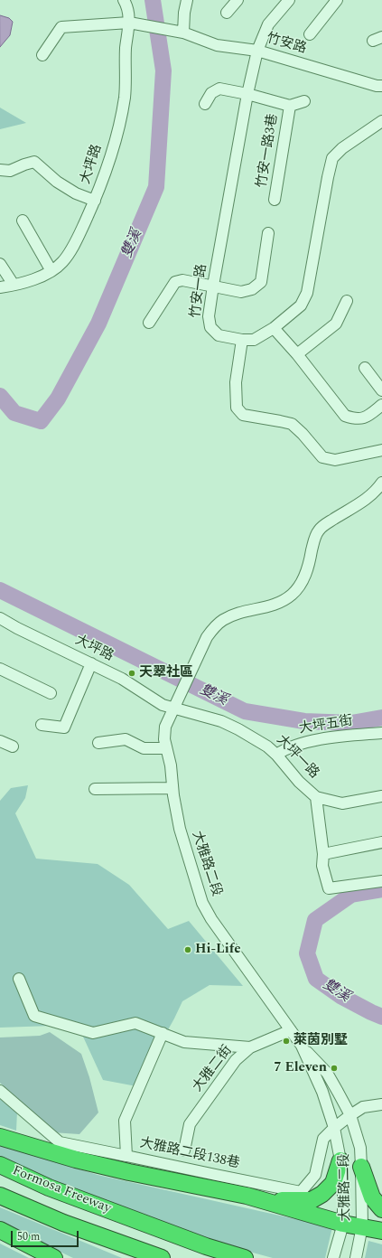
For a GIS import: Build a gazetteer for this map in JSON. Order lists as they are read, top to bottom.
{
  "streets": {
    "highway": ["Formosa Freeway"],
    "street": [
      "竹安路",
      "竹安一路3巷",
      "大坪路",
      "竹安一路",
      "大坪五街",
      "大坪一路",
      "大雅路二段",
      "大雅二街",
      "大雅路二段138巷"
    ]
  },
  "crossings": [
    ["竹安路", "大坪路"],
    ["竹安路", "竹安一路"],
    ["竹安一路3巷", "竹安一路"],
    ["大坪路", "大坪一路"],
    ["大坪路", "大雅路二段"],
    ["大坪五街", "大坪一路"],
    ["大坪一路", "大雅路二段"],
    ["大雅路二段", "大雅二街"],
    ["大雅路二段", "大雅路二段138巷"]
  ],
  "water": ["雙溪"],
  "places": [
    "天翠社區",
    "Hi-Life",
    "萊茵別墅",
    "7 Eleven"
  ],
  "scale_bar": "50 m"
}
